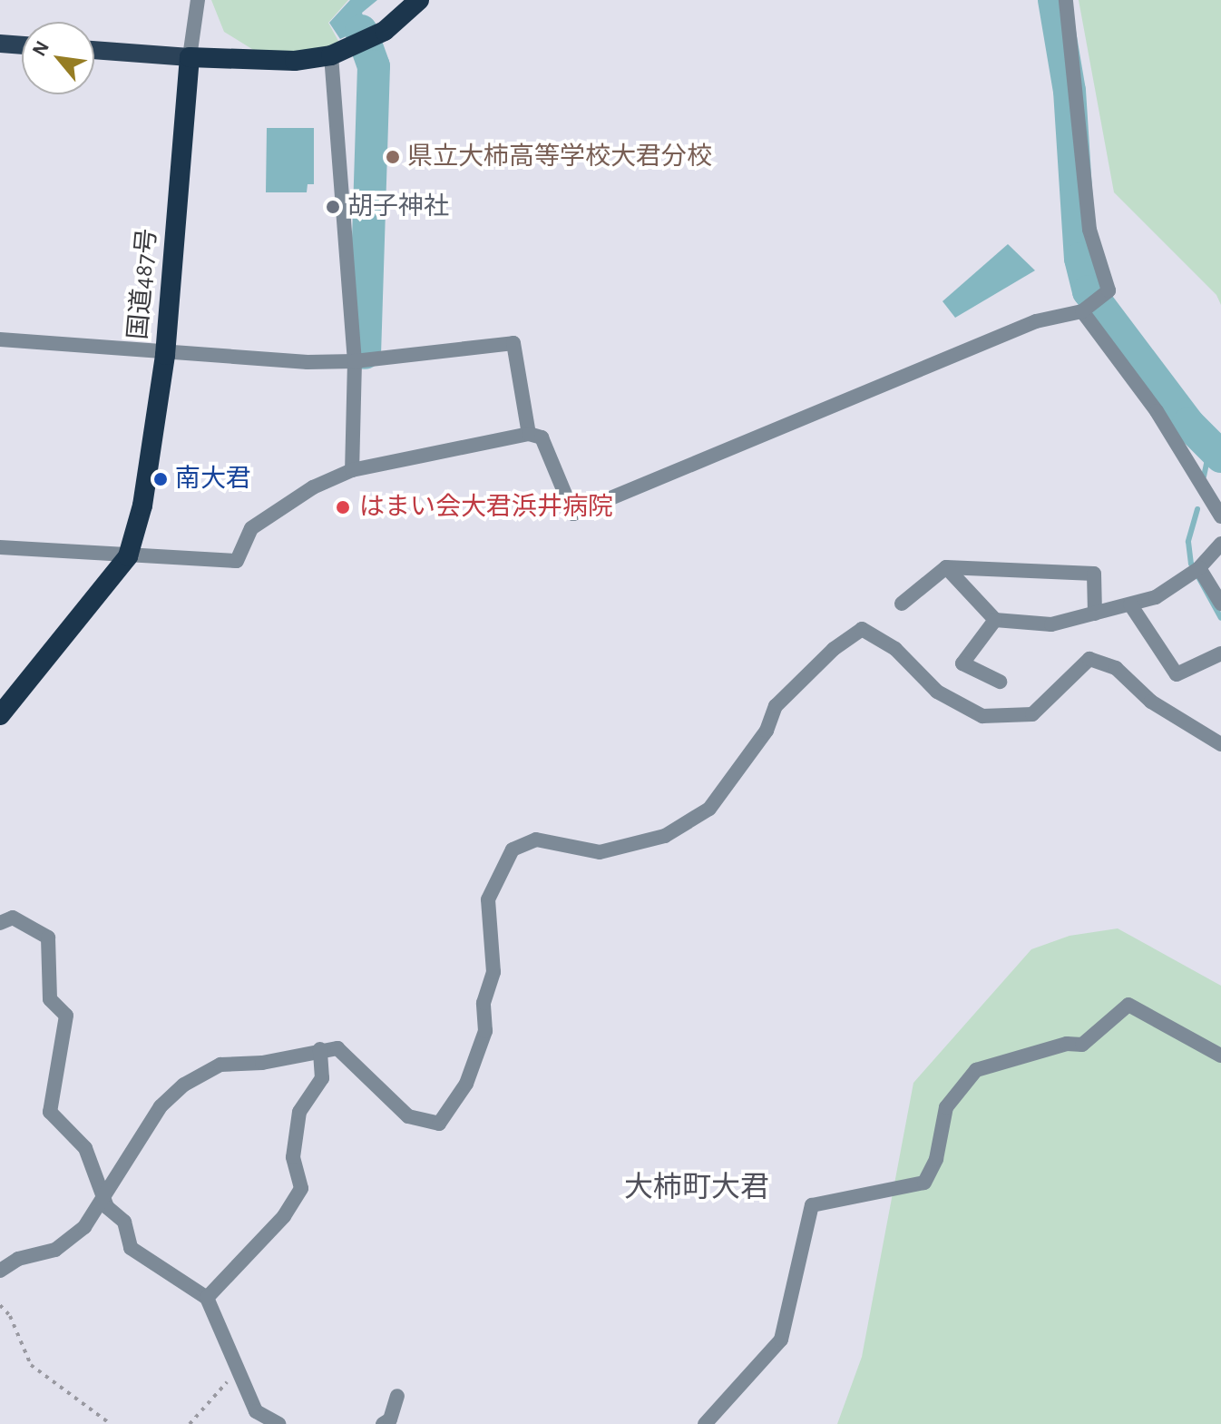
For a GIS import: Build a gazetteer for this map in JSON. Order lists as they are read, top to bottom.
{
  "streets": {
    "highway": ["国道487号"]
  },
  "districts": ["大柿町大君"],
  "places": [
    "県立大柿高等学校大君分校",
    "胡子神社",
    "南大君",
    "はまい会大君浜井病院"
  ],
  "north": "top left"
}
